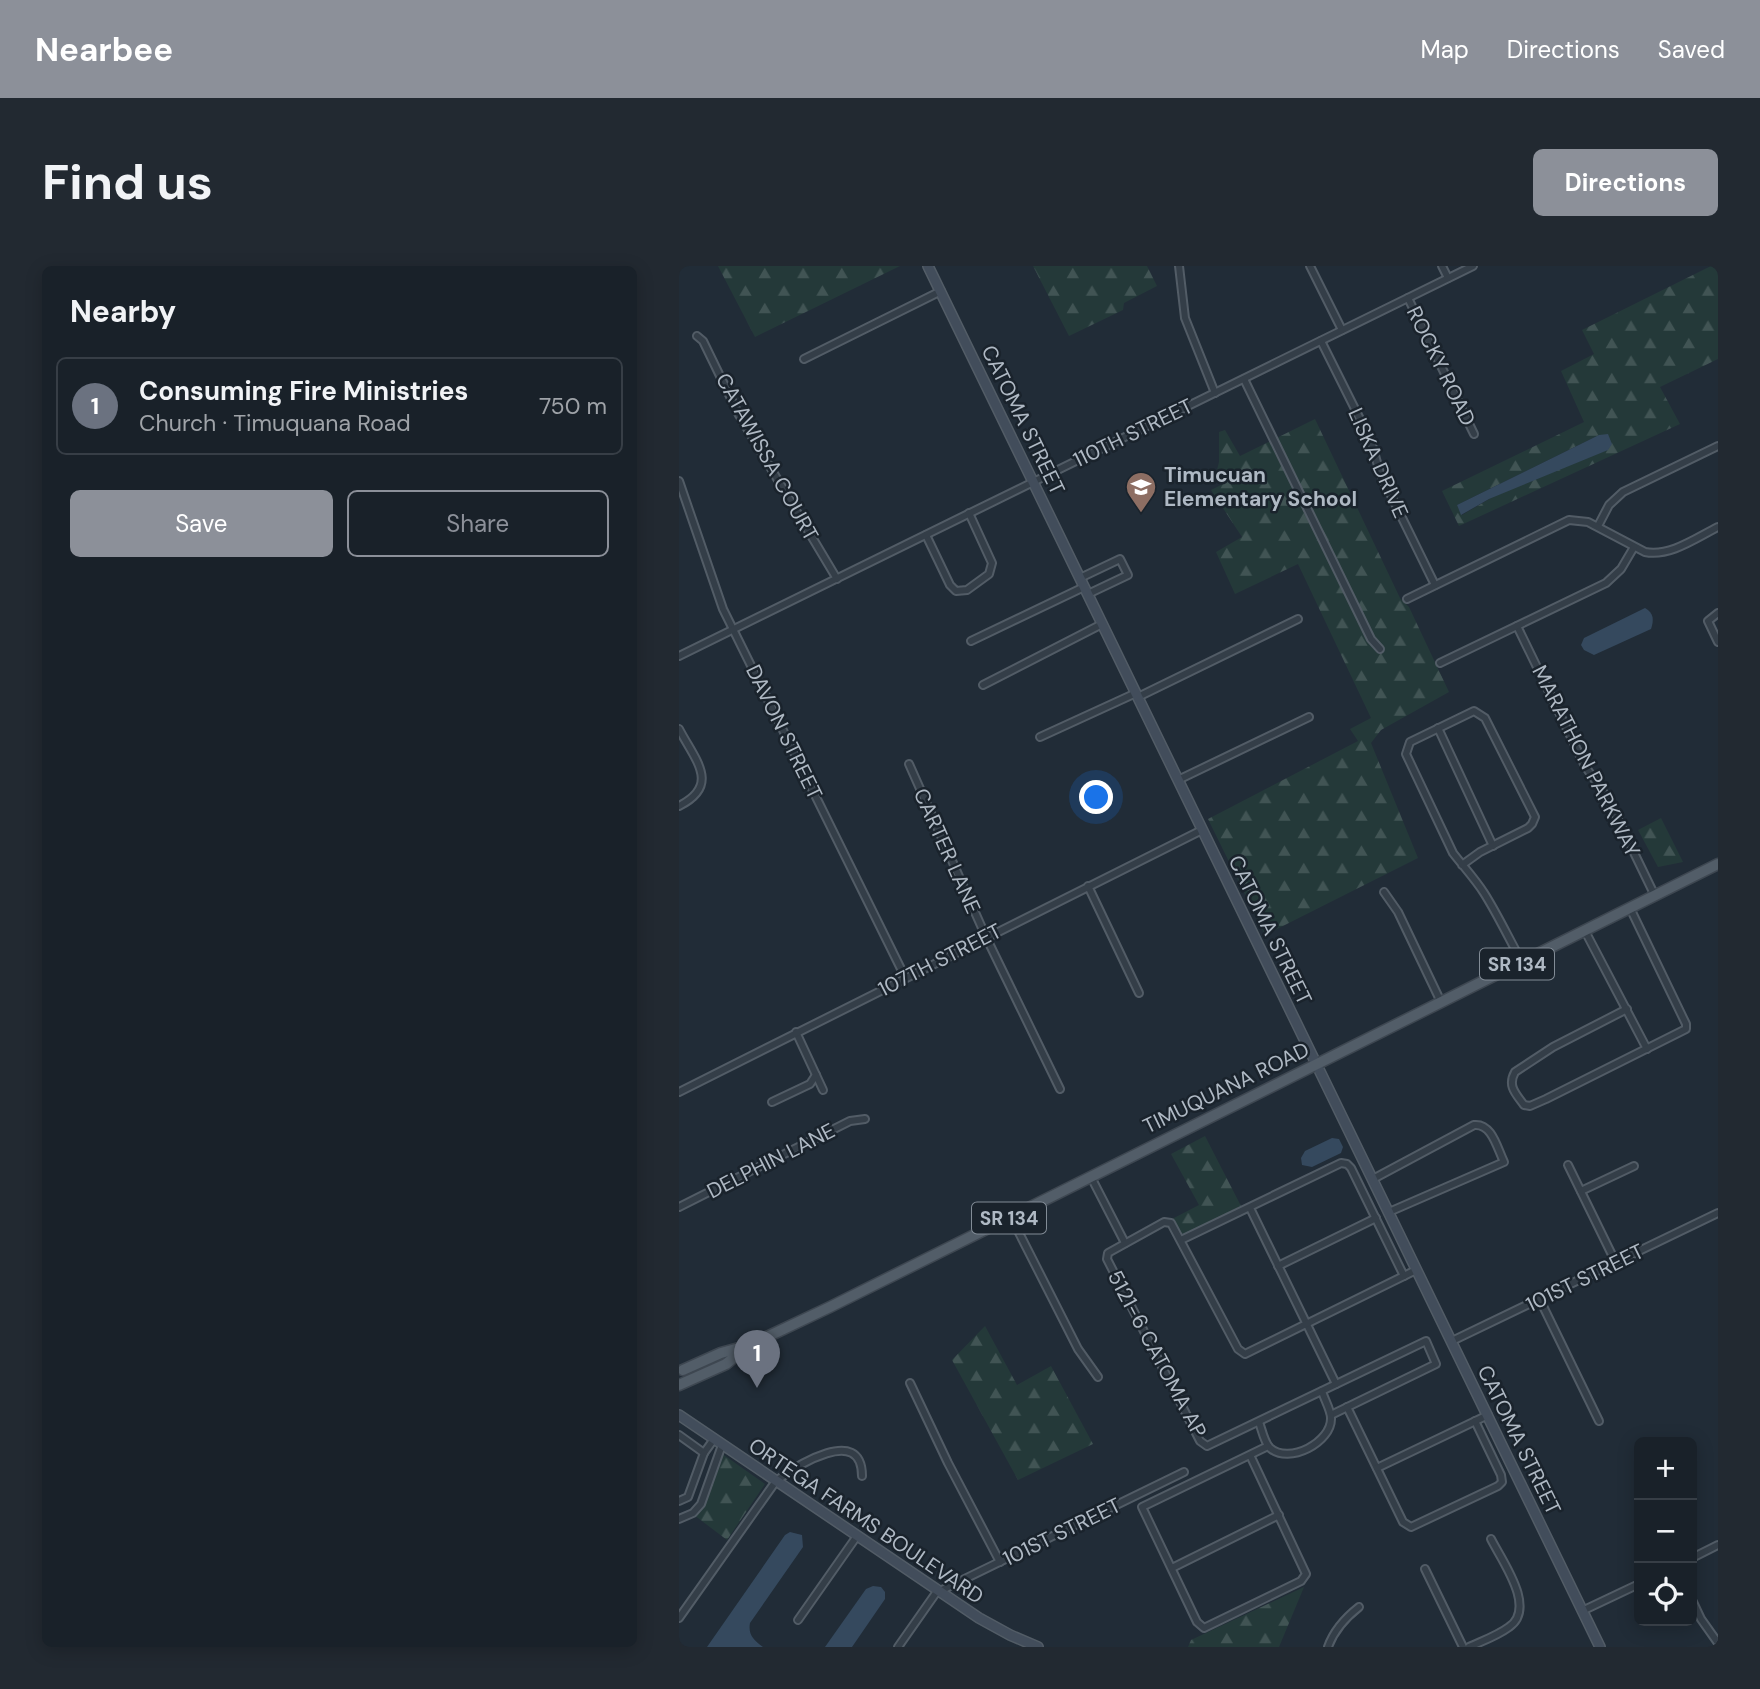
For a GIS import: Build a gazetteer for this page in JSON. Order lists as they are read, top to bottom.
{
  "streets": {
    "main road": ["SR 134", "TIMUQUANA ROAD"],
    "street": [
      "ROCKY ROAD",
      "CATOMA STREET",
      "110TH STREET",
      "CATAWISSA COURT",
      "LISKA DRIVE",
      "DAVON STREET",
      "MARATHON PARKWAY",
      "CARTER LANE",
      "107TH STREET",
      "DELPHIN LANE",
      "101ST STREET",
      "5121-6 CATOMA AP",
      "ORTEGA FARMS BOULEVARD"
    ]
  },
  "crossings": [
    ["ROCKY ROAD", "110TH STREET"],
    ["CATOMA STREET", "110TH STREET"],
    ["CATOMA STREET", "107TH STREET"],
    ["CATOMA STREET", "TIMUQUANA ROAD"],
    ["CATOMA STREET", "101ST STREET"],
    ["110TH STREET", "CATAWISSA COURT"],
    ["110TH STREET", "LISKA DRIVE"],
    ["110TH STREET", "DAVON STREET"],
    ["DAVON STREET", "107TH STREET"],
    ["MARATHON PARKWAY", "TIMUQUANA ROAD"],
    ["CARTER LANE", "107TH STREET"],
    ["101ST STREET", "ORTEGA FARMS BOULEVARD"]
  ],
  "places": {
    "school or university": ["Timucuan Elementary School"]
  },
  "page": {
    "header": "Nearbee",
    "nav": ["Map", "Directions", "Saved"],
    "buttons": [
      "Directions",
      ["Save", "Share"]
    ],
    "title": "Find us",
    "heading": "Nearby",
    "list": [
      {
        "mark": "1",
        "name": "Consuming Fire Ministries",
        "note": "Church · Timuquana Road",
        "value": "750 m"
      }
    ],
    "pins": "1",
    "map_buttons": ["+", "−"]
  }
}
